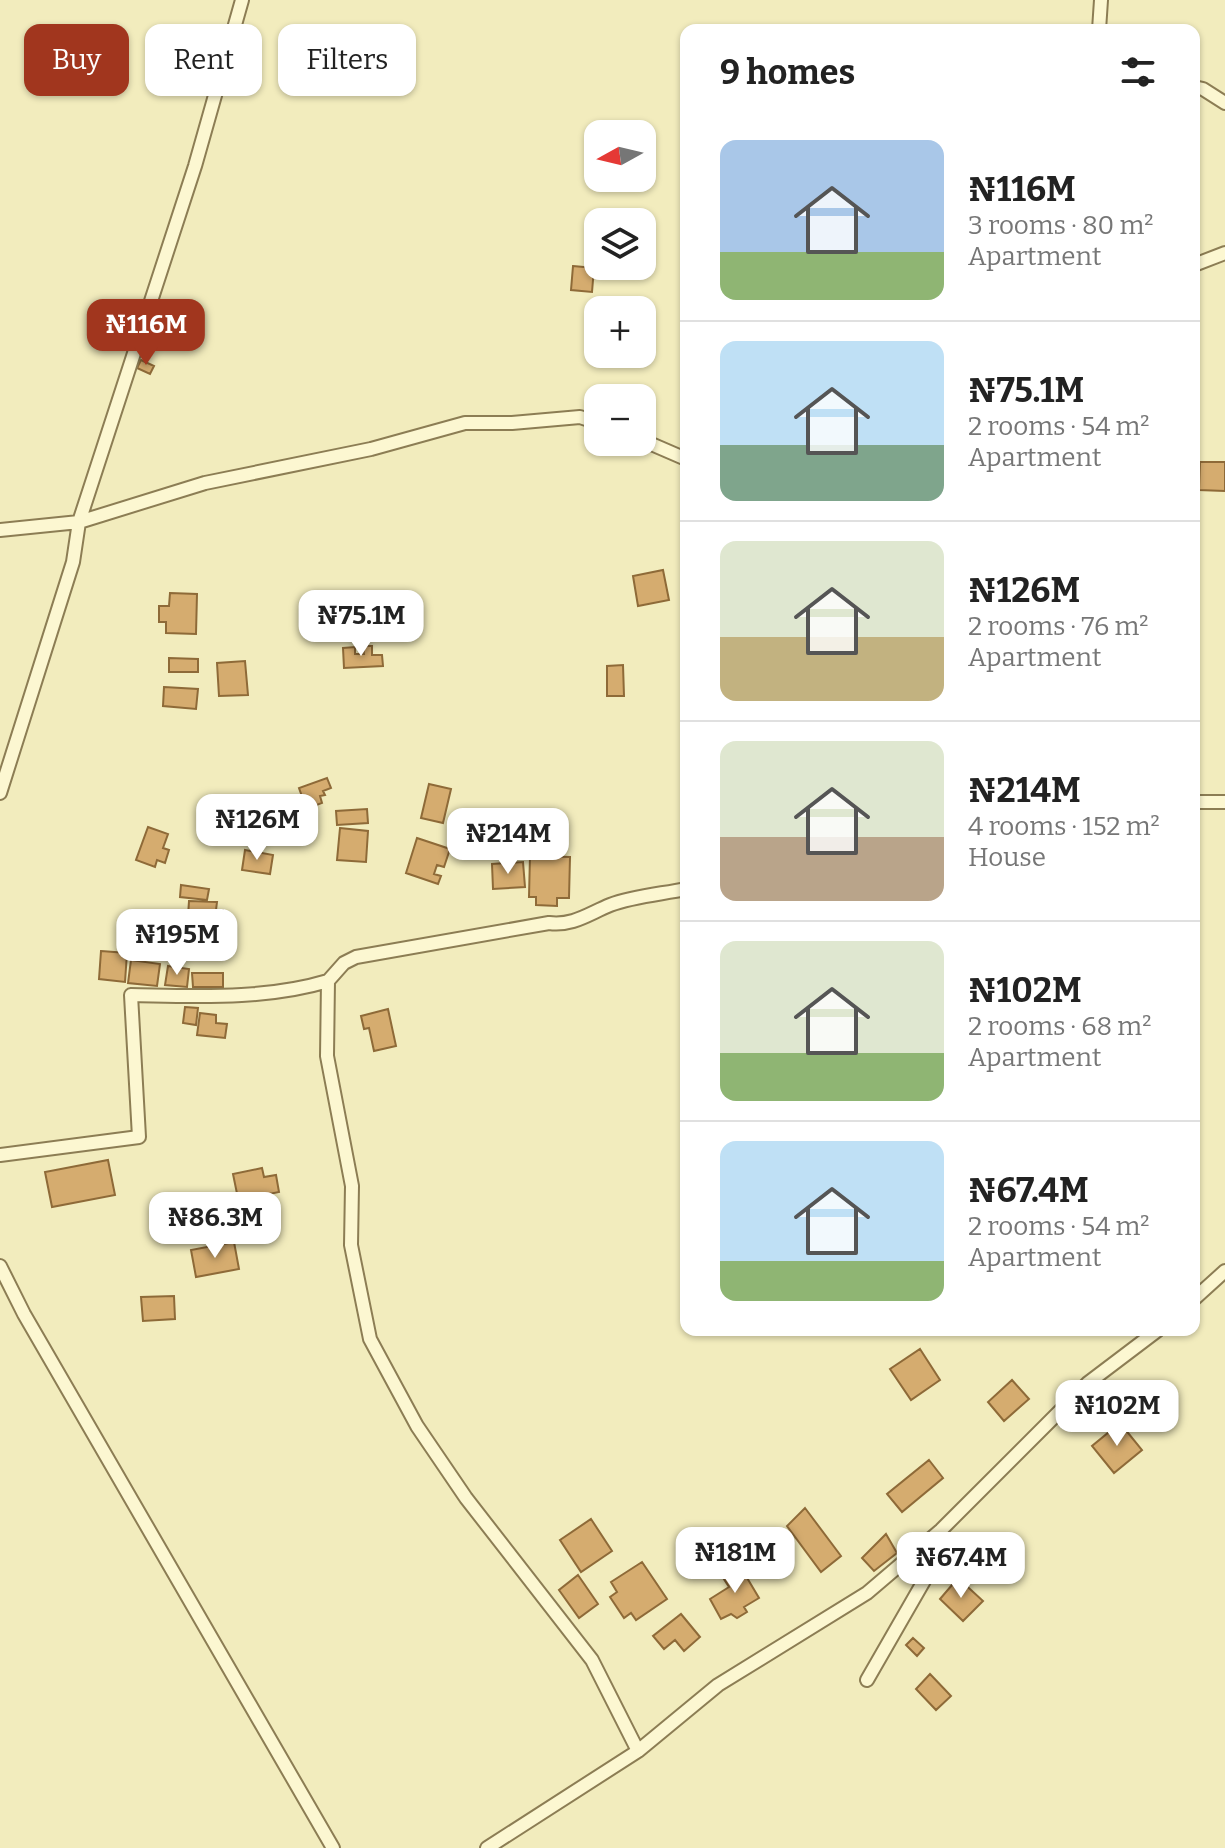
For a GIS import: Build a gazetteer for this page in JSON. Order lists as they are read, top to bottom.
{
  "north": "left",
  "page": {
    "chip": ["Buy", "Rent", "Filters"],
    "heading": "9 homes",
    "map_buttons": ["+", "−"],
    "list": [
      {
        "name": "₦116M",
        "note": "3 rooms · 80 m² · Apartment"
      },
      {
        "name": "₦75.1M",
        "note": "2 rooms · 54 m² · Apartment"
      },
      {
        "name": "₦126M",
        "note": "2 rooms · 76 m² · Apartment"
      },
      {
        "name": "₦214M",
        "note": "4 rooms · 152 m² · House"
      },
      {
        "name": "₦102M",
        "note": "2 rooms · 68 m² · Apartment"
      },
      {
        "name": "₦67.4M",
        "note": "2 rooms · 54 m² · Apartment"
      }
    ],
    "price": [
      "₦116M",
      "₦75.1M",
      "₦126M",
      "₦214M",
      "₦195M",
      "₦86.3M",
      "₦102M",
      "₦181M",
      "₦67.4M"
    ]
  }
}
